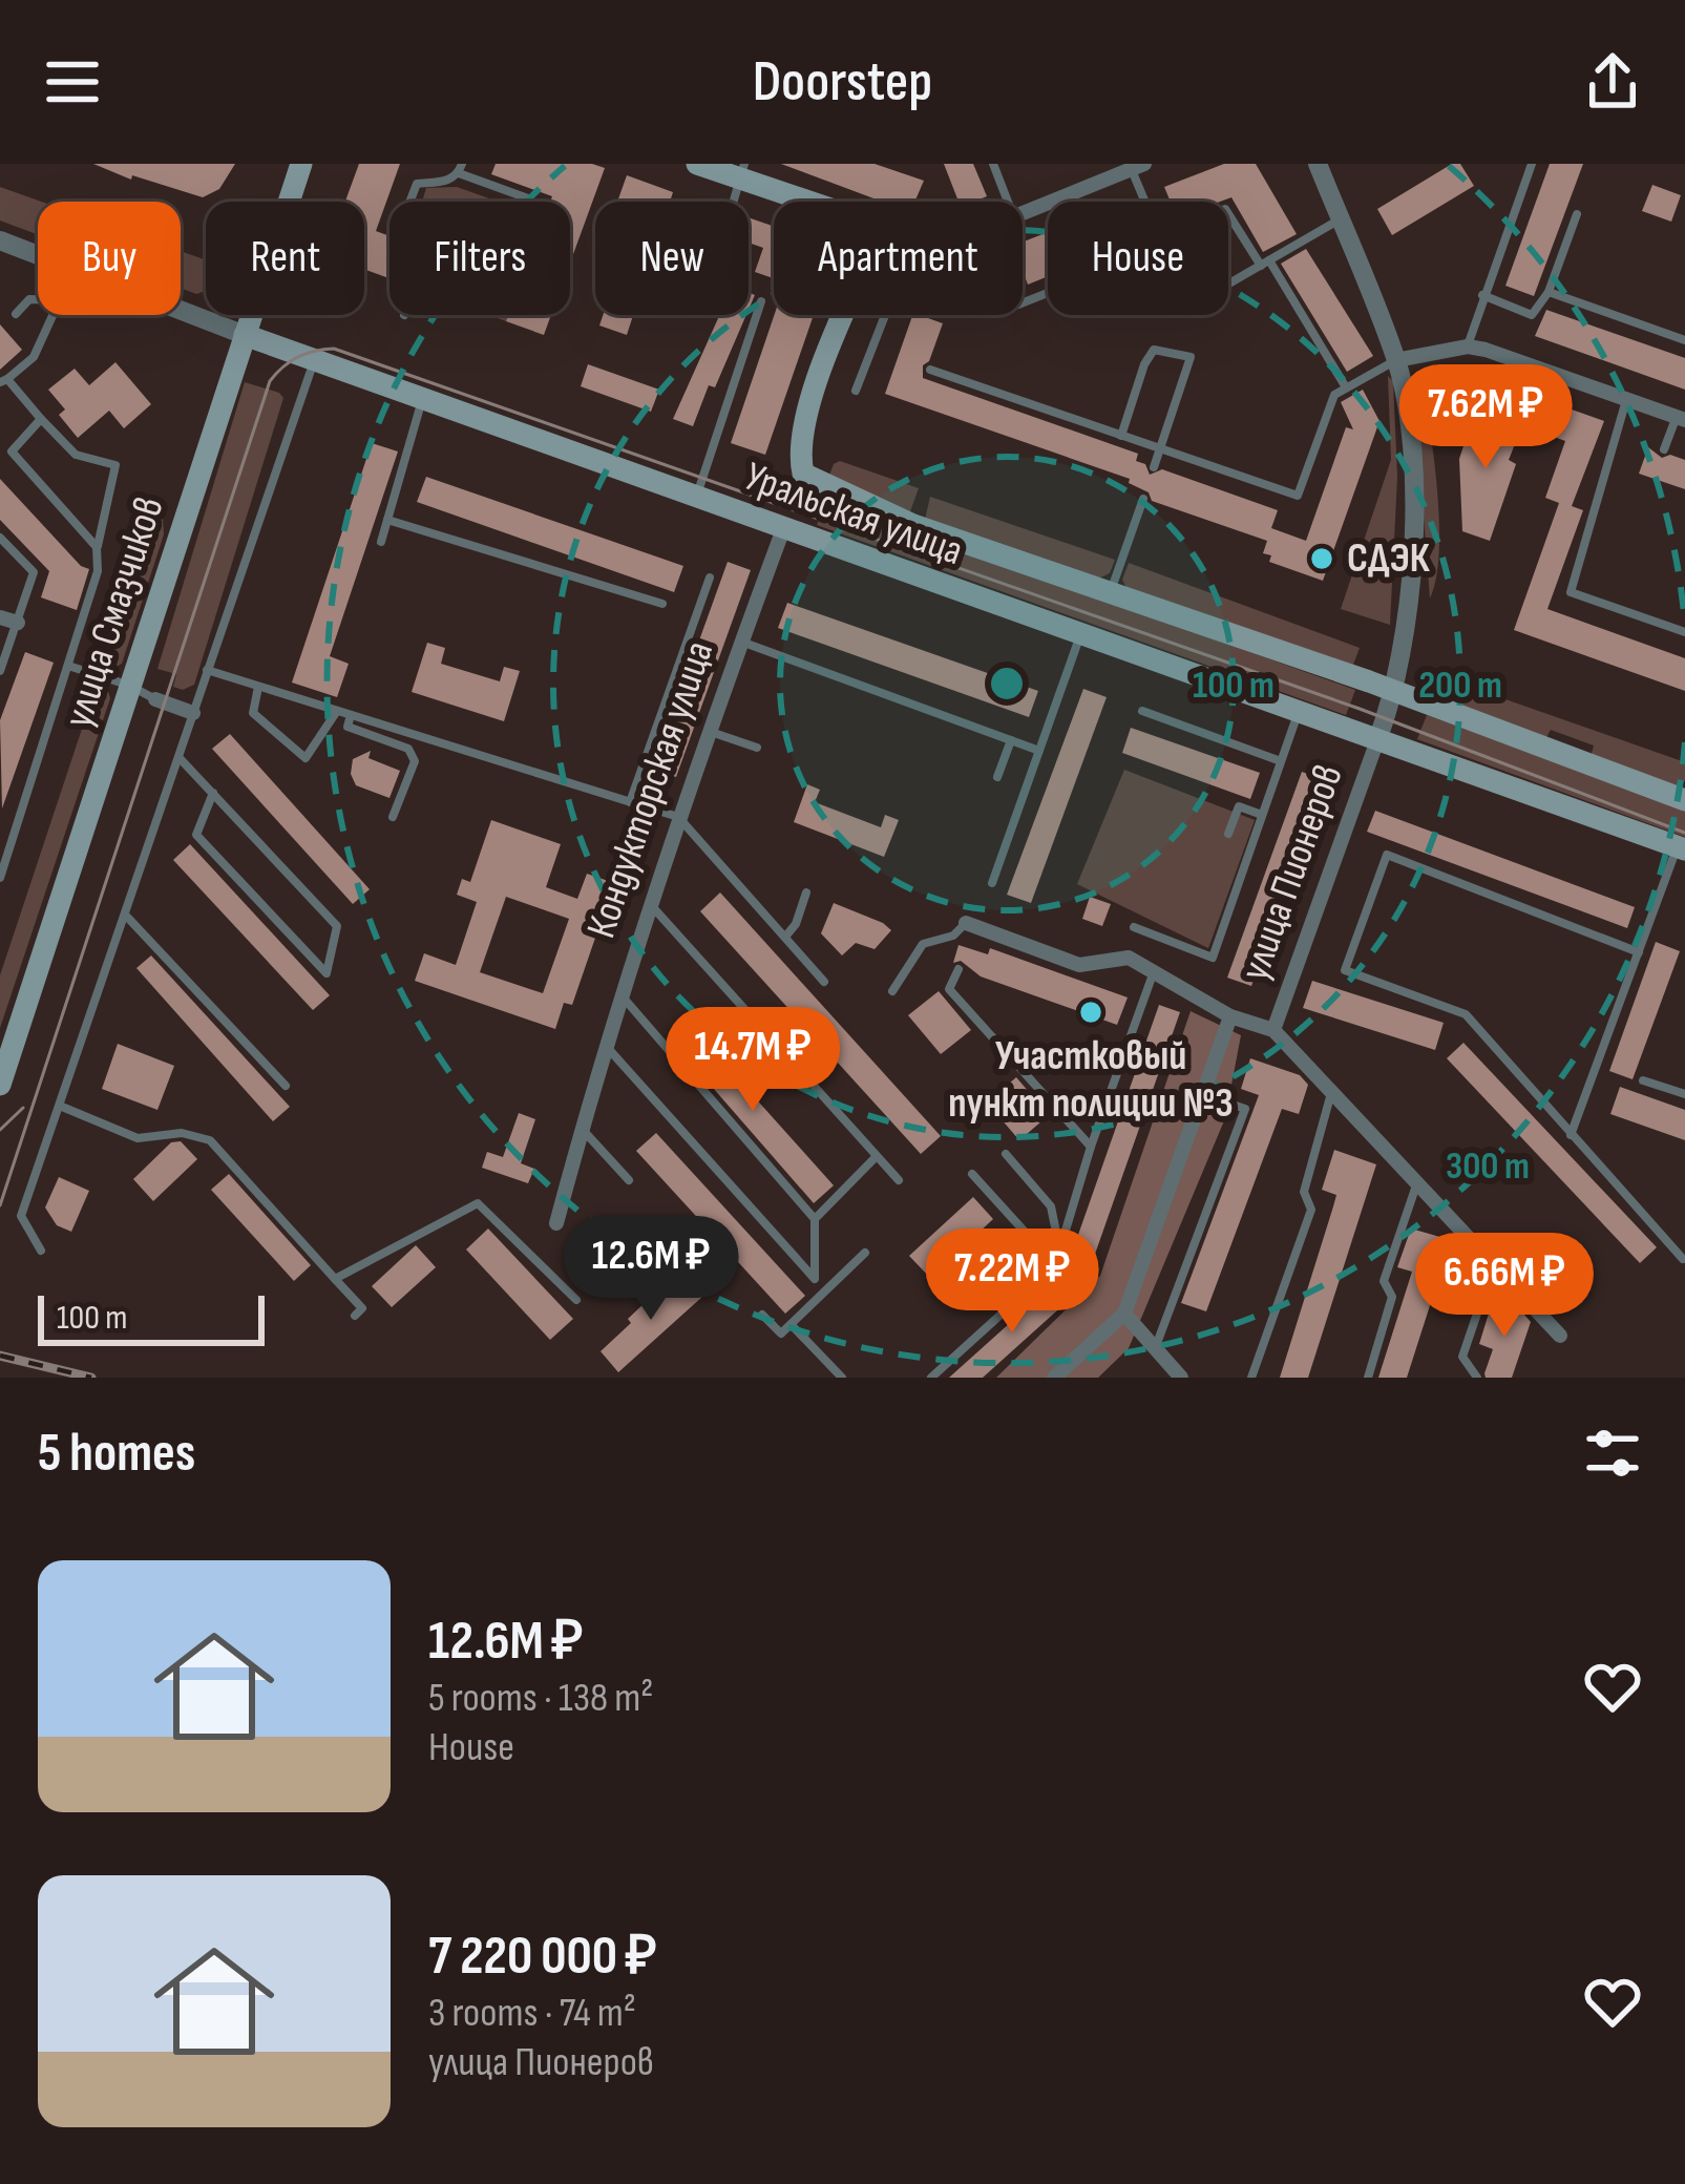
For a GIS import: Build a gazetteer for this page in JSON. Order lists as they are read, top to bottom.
{
  "streets": {
    "main road": ["Уральская улица", "улица Смазчиков"],
    "street": ["Кондукторская улица", "улица Пионеров"]
  },
  "crossings": [
    ["Уральская улица", "улица Смазчиков"],
    ["Уральская улица", "Кондукторская улица"],
    ["Уральская улица", "улица Пионеров"]
  ],
  "places": ["СДЭК", "Участковый пункт полиции №3"],
  "scale_bar": "100 m",
  "page": {
    "header": "Doorstep",
    "chip": [
      "Buy",
      "Rent",
      "Filters",
      "New",
      "Apartment",
      "House"
    ],
    "price": [
      "7.62M ₽",
      "14.7M ₽",
      "12.6M ₽",
      "7.22M ₽",
      "6.66M ₽"
    ],
    "scale": "100 m",
    "heading": "5 homes",
    "list": [
      {
        "name": "12.6M ₽",
        "note": "5 rooms · 138 m² · House"
      },
      {
        "name": "7 220 000 ₽",
        "note": "3 rooms · 74 m² · улица Пионеров"
      }
    ]
  },
  "rings": ["100 m", "200 m", "300 m"]
}
